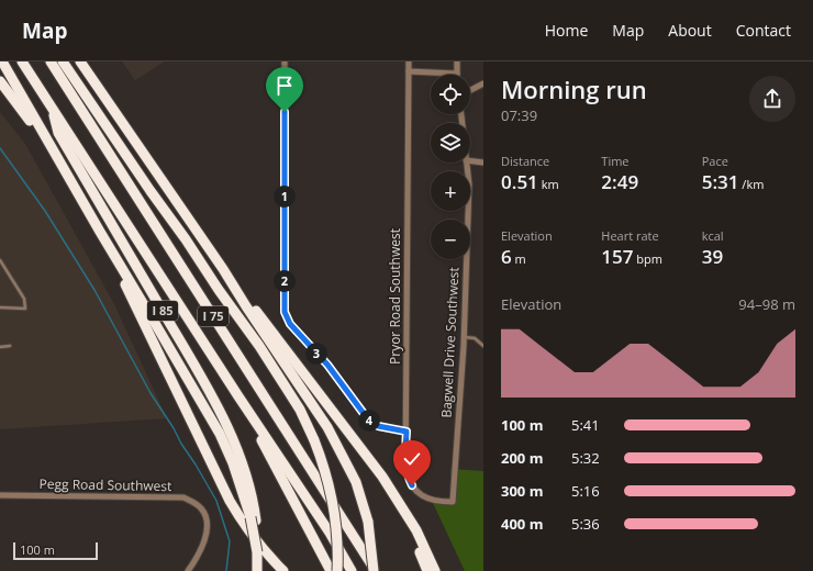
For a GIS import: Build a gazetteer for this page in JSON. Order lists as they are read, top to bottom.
{
  "streets": {
    "highway": ["I 85", "I 75"],
    "street": ["Pryor Road Southwest", "Bagwell Drive Southwest", "Pegg Road Southwest"]
  },
  "crossings": [
    ["Pryor Road Southwest", "Bagwell Drive Southwest"],
    ["I 85", "I 75"]
  ],
  "scale_bar": "100 m",
  "page": {
    "header": "Map",
    "nav": [
      "Home",
      "Map",
      "About",
      "Contact"
    ],
    "heading": ["Morning run", "07:39"],
    "map_buttons": ["+", "−"],
    "stats": [
      ["Distance", "0.51 km"],
      ["Time", "2:49"],
      ["Pace", "5:31 /km"],
      ["Elevation", "6 m"],
      ["Heart rate", "157 bpm"],
      ["kcal", "39"]
    ],
    "pins": [
      "1",
      "2",
      "3",
      "4"
    ],
    "chart": ["Elevation", "94–98 m"],
    "list": [
      {
        "name": "100 m",
        "note": "5:41"
      },
      {
        "name": "200 m",
        "note": "5:32"
      },
      {
        "name": "300 m",
        "note": "5:16"
      },
      {
        "name": "400 m",
        "note": "5:36"
      }
    ],
    "scale": "100 m"
  }
}
